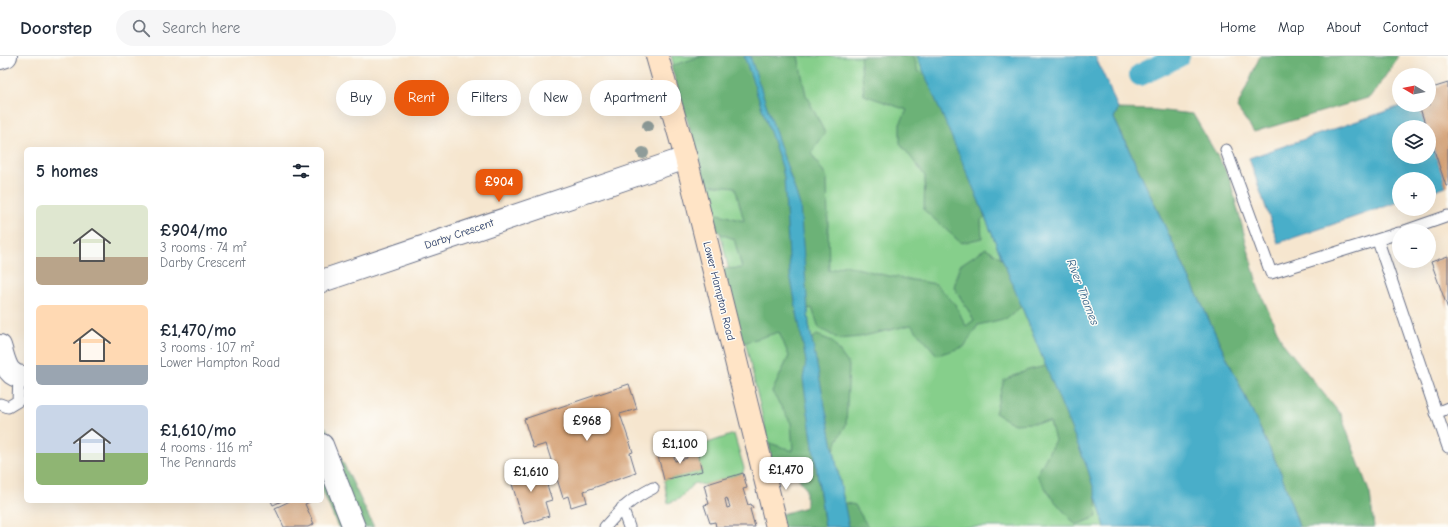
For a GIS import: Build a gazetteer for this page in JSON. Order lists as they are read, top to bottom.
{
  "streets": {
    "street": ["Darby Crescent", "Lower Hampton Road"]
  },
  "crossings": [
    ["Darby Crescent", "Lower Hampton Road"]
  ],
  "water": ["River Thames"],
  "north": "left",
  "page": {
    "header": "Doorstep",
    "search": "Search here",
    "nav": [
      "Home",
      "Map",
      "About",
      "Contact"
    ],
    "map_buttons": ["+", "−"],
    "chip": [
      "Buy",
      "Rent",
      "Filters",
      "New",
      "Apartment"
    ],
    "heading": "5 homes",
    "price": [
      "£904",
      "£968",
      "£1,100",
      "£1,470",
      "£1,610"
    ],
    "list": [
      {
        "name": "£904/mo",
        "note": "3 rooms · 74 m² · Darby Crescent"
      },
      {
        "name": "£1,470/mo",
        "note": "3 rooms · 107 m² · Lower Hampton Road"
      },
      {
        "name": "£1,610/mo",
        "note": "4 rooms · 116 m² · The Pennards"
      }
    ]
  }
}
